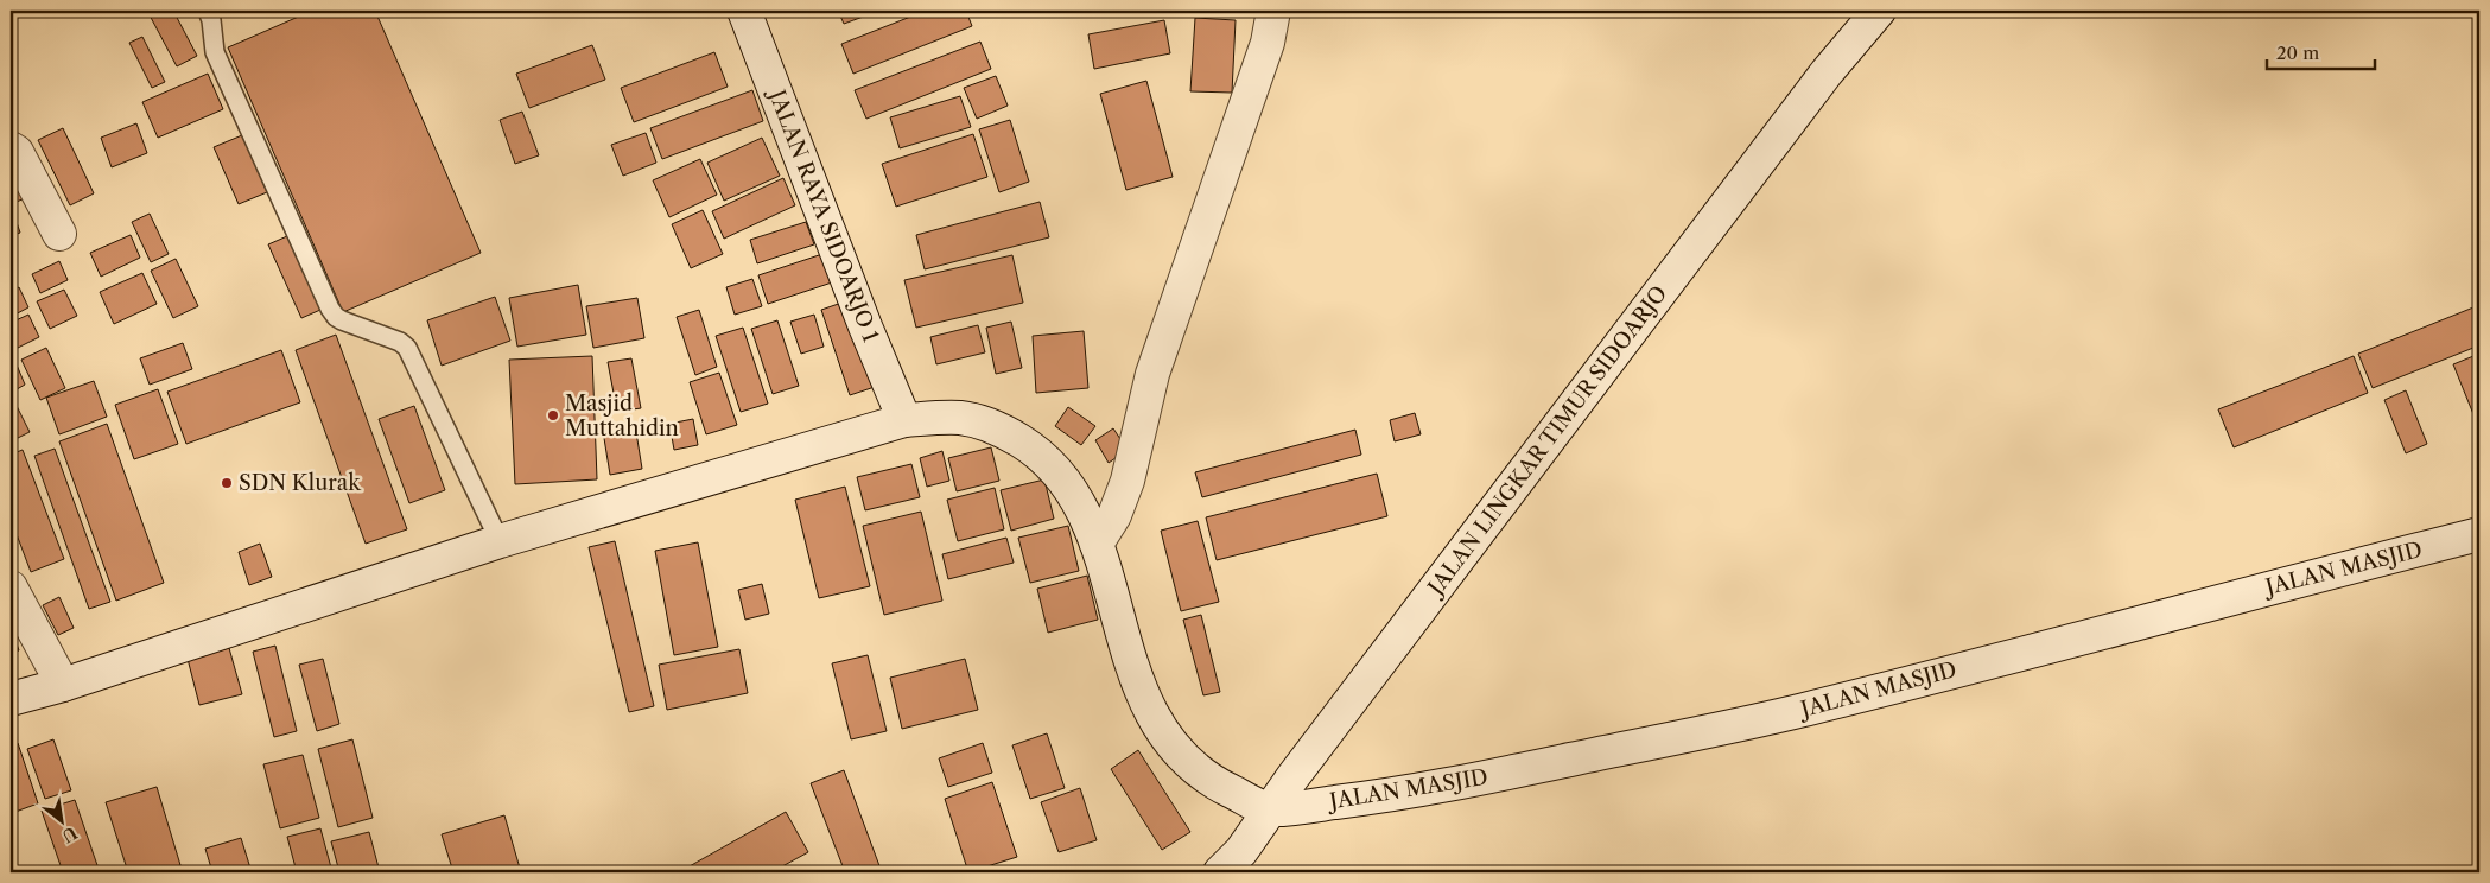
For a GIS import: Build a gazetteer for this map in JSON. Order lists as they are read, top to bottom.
{
  "streets": {
    "street": ["JALAN RAYA SIDOARJO 1", "JALAN LINGKAR TIMUR SIDOARJO", "JALAN MASJID"]
  },
  "crossings": [
    ["JALAN LINGKAR TIMUR SIDOARJO", "JALAN MASJID"]
  ],
  "places": ["Masjid Muttahidin", "SDN Klurak"],
  "scale_bar": "20 m",
  "north": "bottom right"
}
